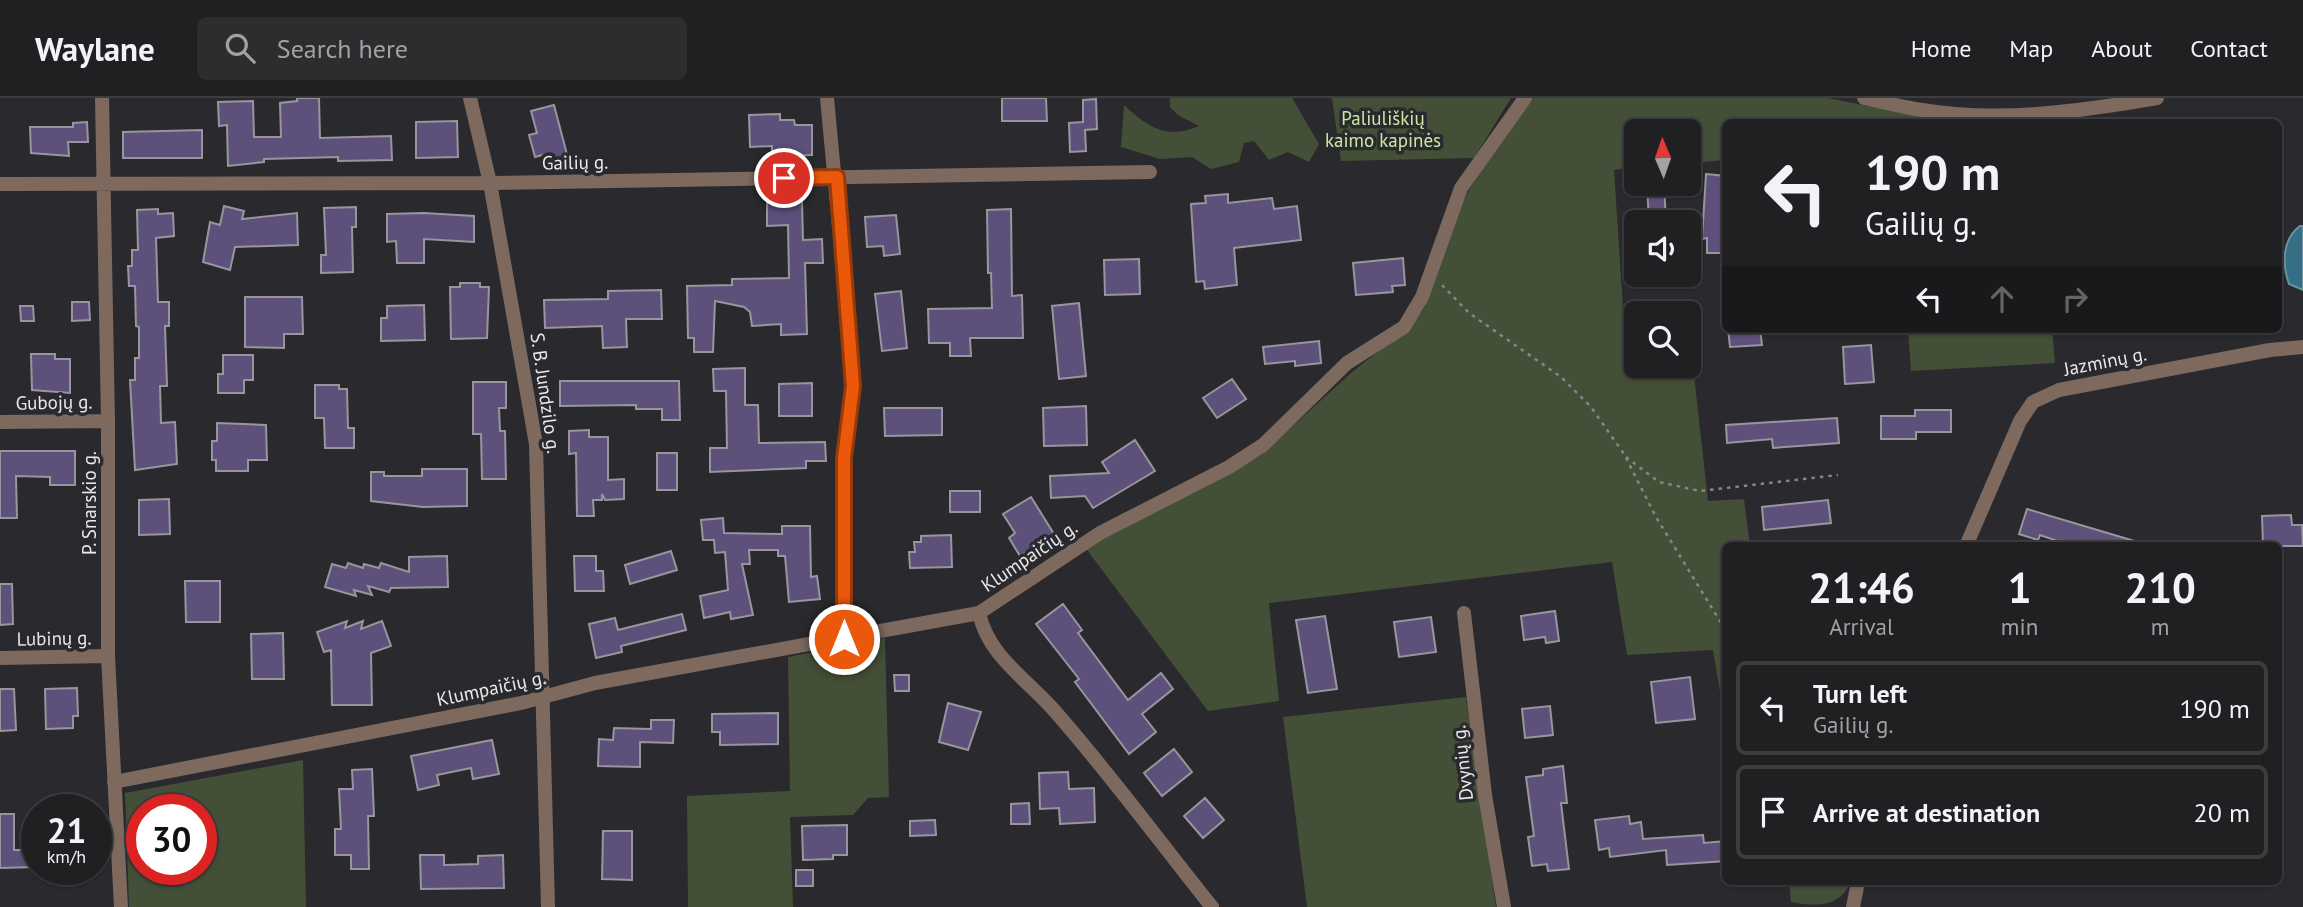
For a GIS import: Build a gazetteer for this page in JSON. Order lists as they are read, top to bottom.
{
  "streets": {
    "street": [
      "Gailių g.",
      "Jazminų g.",
      "S. B. Jundzilo g.",
      "Gubojų g.",
      "P. Snarskio g.",
      "Klumpaičių g.",
      "Lubinų g.",
      "Dvynių g."
    ]
  },
  "crossings": [
    ["Gailių g.", "S. B. Jundzilo g."],
    ["Gailių g.", "P. Snarskio g."],
    ["S. B. Jundzilo g.", "Klumpaičių g."],
    ["Gubojų g.", "P. Snarskio g."],
    ["P. Snarskio g.", "Klumpaičių g."],
    ["P. Snarskio g.", "Lubinų g."]
  ],
  "parks": ["Paliuliškių kaimo kapinės"],
  "north": "top",
  "page": {
    "header": "Waylane",
    "search": "Search here",
    "nav": [
      "Home",
      "Map",
      "About",
      "Contact"
    ],
    "turn": ["190 m", "Gailių g."],
    "eta": [
      "21:46",
      "Arrival",
      "1",
      "min",
      "210",
      "m"
    ],
    "list": [
      {
        "name": "Turn left",
        "note": "Gailių g.",
        "value": "190 m"
      },
      {
        "name": "Arrive at destination",
        "value": "20 m"
      }
    ],
    "speed": "21 km/h",
    "limit": "30"
  }
}
